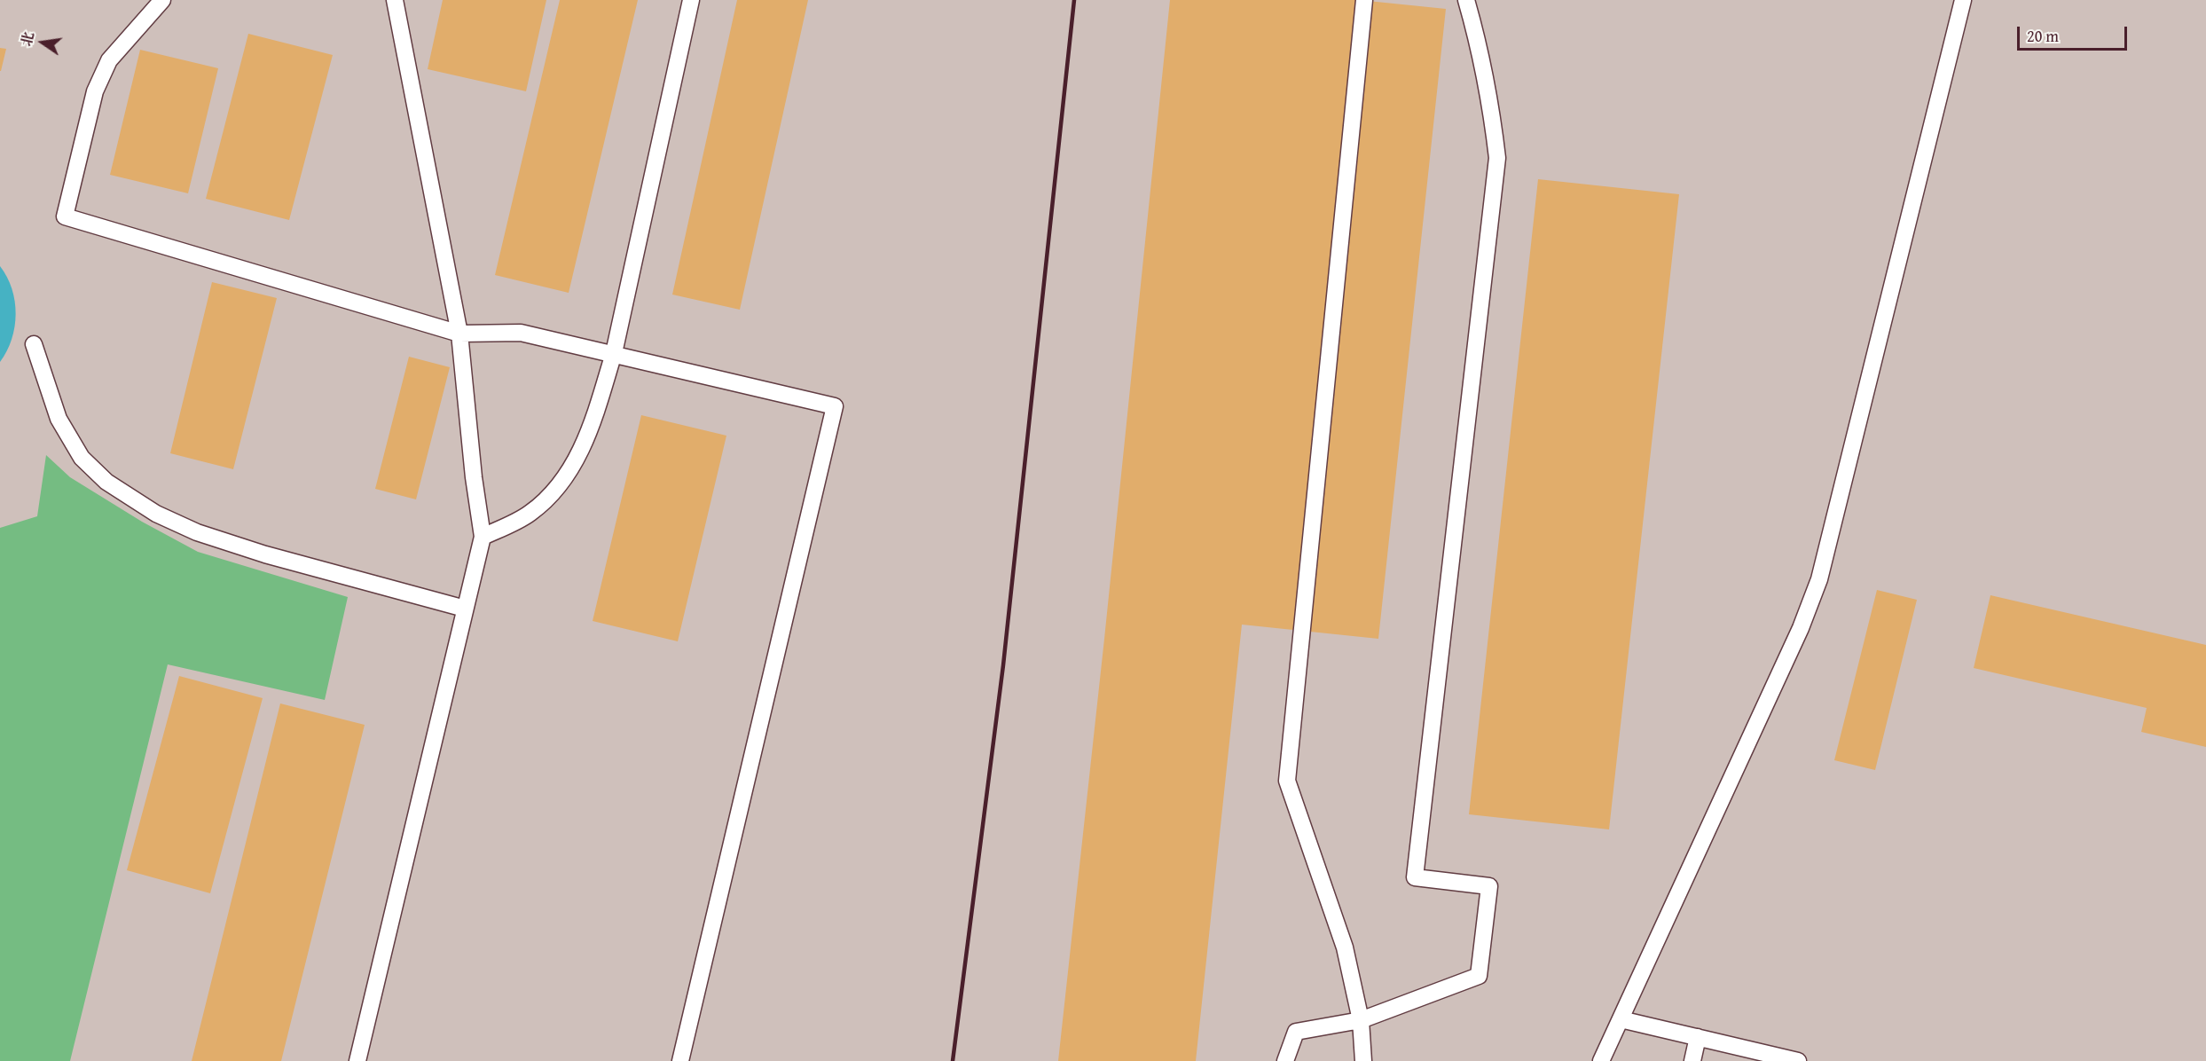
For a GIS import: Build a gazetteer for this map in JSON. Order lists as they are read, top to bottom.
{
  "scale_bar": "20 m",
  "north": "left"
}
